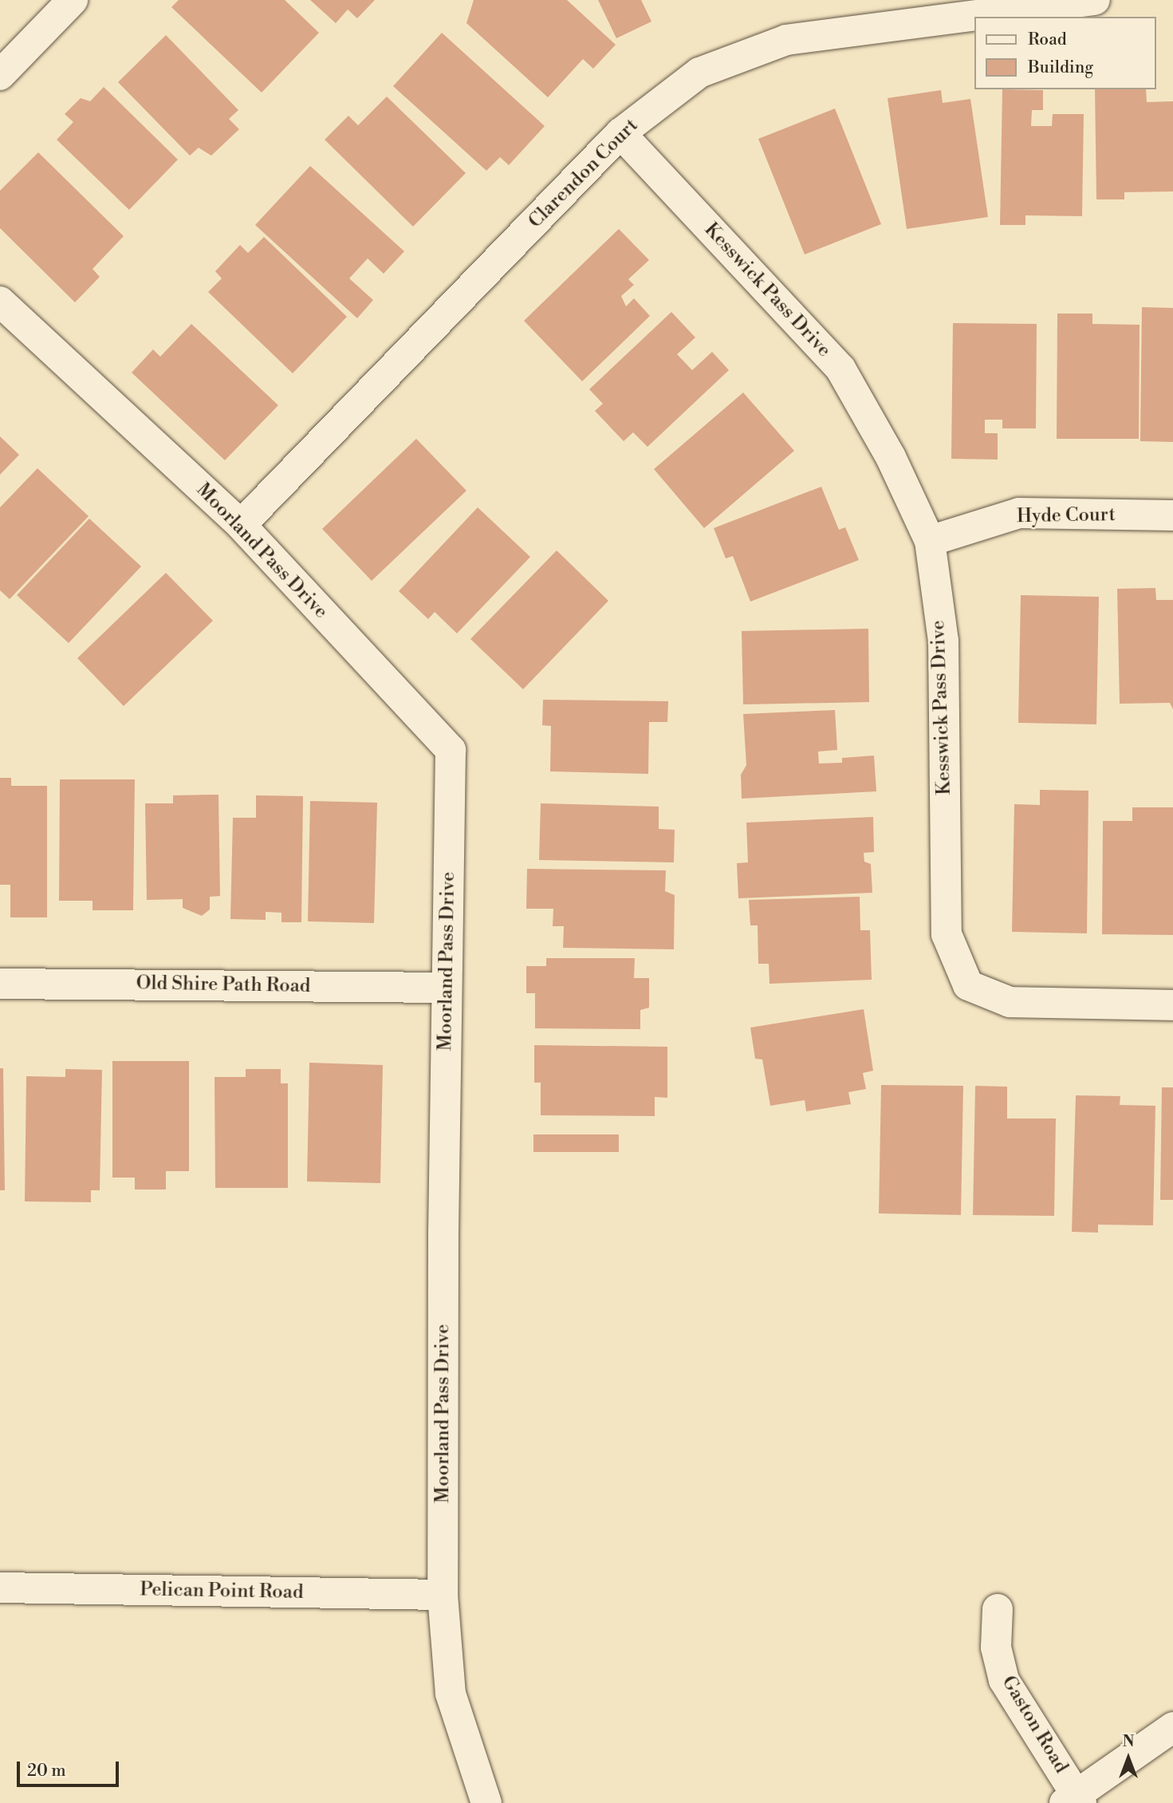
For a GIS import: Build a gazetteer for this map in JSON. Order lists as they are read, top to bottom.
{
  "streets": {
    "street": [
      "Clarendon Court",
      "Kesswick Pass Drive",
      "Hyde Court",
      "Moorland Pass Drive",
      "Old Shire Path Road",
      "Pelican Point Road",
      "Gaston Road"
    ]
  },
  "crossings": [
    ["Clarendon Court", "Kesswick Pass Drive"],
    ["Clarendon Court", "Moorland Pass Drive"],
    ["Kesswick Pass Drive", "Hyde Court"],
    ["Moorland Pass Drive", "Old Shire Path Road"],
    ["Moorland Pass Drive", "Pelican Point Road"]
  ],
  "legend": ["Road", "Building"],
  "scale_bar": "20 m",
  "north": "top"
}
